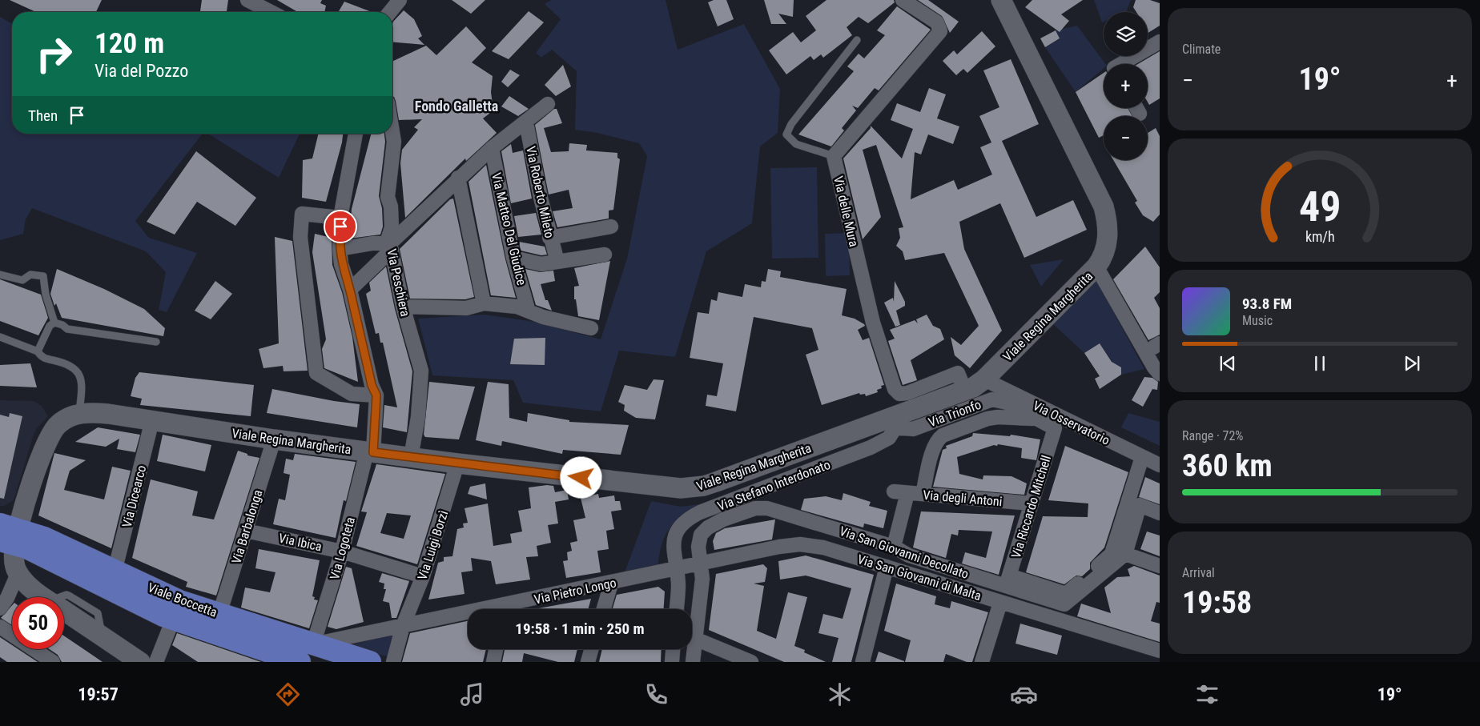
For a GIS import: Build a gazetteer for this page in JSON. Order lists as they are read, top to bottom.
{
  "streets": {
    "main road": ["Viale Regina Margherita", "Viale Boccetta"],
    "street": [
      "Via Roberto Mileto",
      "Via delle Mura",
      "Via Matteo Del Giudice",
      "Via Peschiera",
      "Via Trionfo",
      "Via Osservatorio",
      "Via Stefano Interdonato",
      "Via Dicearco",
      "Via degli Antoni",
      "Via Riccardo Mitchell",
      "Via Barbalonga",
      "Via Ibica",
      "Via Luigi Borzì",
      "Via Logoteta",
      "Via San Giovanni Decollato",
      "Via San Giovanni di Malta",
      "Via Pietro Longo"
    ]
  },
  "crossings": [
    ["Via Roberto Mileto", "Via Peschiera"],
    ["Via delle Mura", "Viale Regina Margherita"],
    ["Via Matteo Del Giudice", "Via Peschiera"],
    ["Via Peschiera", "Viale Regina Margherita"],
    ["Viale Regina Margherita", "Via Trionfo"],
    ["Viale Regina Margherita", "Via Osservatorio"],
    ["Viale Regina Margherita", "Via Stefano Interdonato"],
    ["Viale Regina Margherita", "Via Dicearco"],
    ["Viale Regina Margherita", "Via Barbalonga"],
    ["Viale Regina Margherita", "Via Luigi Borzì"],
    ["Viale Regina Margherita", "Via Logoteta"],
    ["Viale Regina Margherita", "Viale Boccetta"],
    ["Via Trionfo", "Via Stefano Interdonato"],
    ["Via Trionfo", "Via Riccardo Mitchell"],
    ["Via Stefano Interdonato", "Via San Giovanni di Malta"],
    ["Via Stefano Interdonato", "Via Pietro Longo"],
    ["Via Dicearco", "Viale Boccetta"],
    ["Via degli Antoni", "Via Riccardo Mitchell"],
    ["Via degli Antoni", "Via San Giovanni Decollato"],
    ["Via Riccardo Mitchell", "Via San Giovanni Decollato"],
    ["Via Barbalonga", "Via Ibica"],
    ["Via Barbalonga", "Viale Boccetta"],
    ["Via Ibica", "Via Luigi Borzì"],
    ["Via Ibica", "Via Logoteta"],
    ["Via Luigi Borzì", "Via Pietro Longo"],
    ["Via Logoteta", "Via Pietro Longo"],
    ["Via Logoteta", "Viale Boccetta"],
    ["Via San Giovanni Decollato", "Via San Giovanni di Malta"],
    ["Via San Giovanni di Malta", "Via Pietro Longo"],
    ["Via Pietro Longo", "Viale Boccetta"]
  ],
  "districts": ["Fondo Galletta"],
  "page": {
    "tile": [
      "Climate",
      ["Range · 72%", "360 km"],
      ["Arrival", "19:58"]
    ],
    "map_buttons": ["+", "−"],
    "turn": ["120 m", "Via del Pozzo"],
    "heat": ["−", "19°", "+"],
    "then": "Then",
    "song": ["93.8 FM", "Music"],
    "limit": "50",
    "trip": "19:58 · 1 min · 250 m",
    "tabs": ["19:57", "19°"],
    "gauge": ["49", "km/h"]
  }
}
